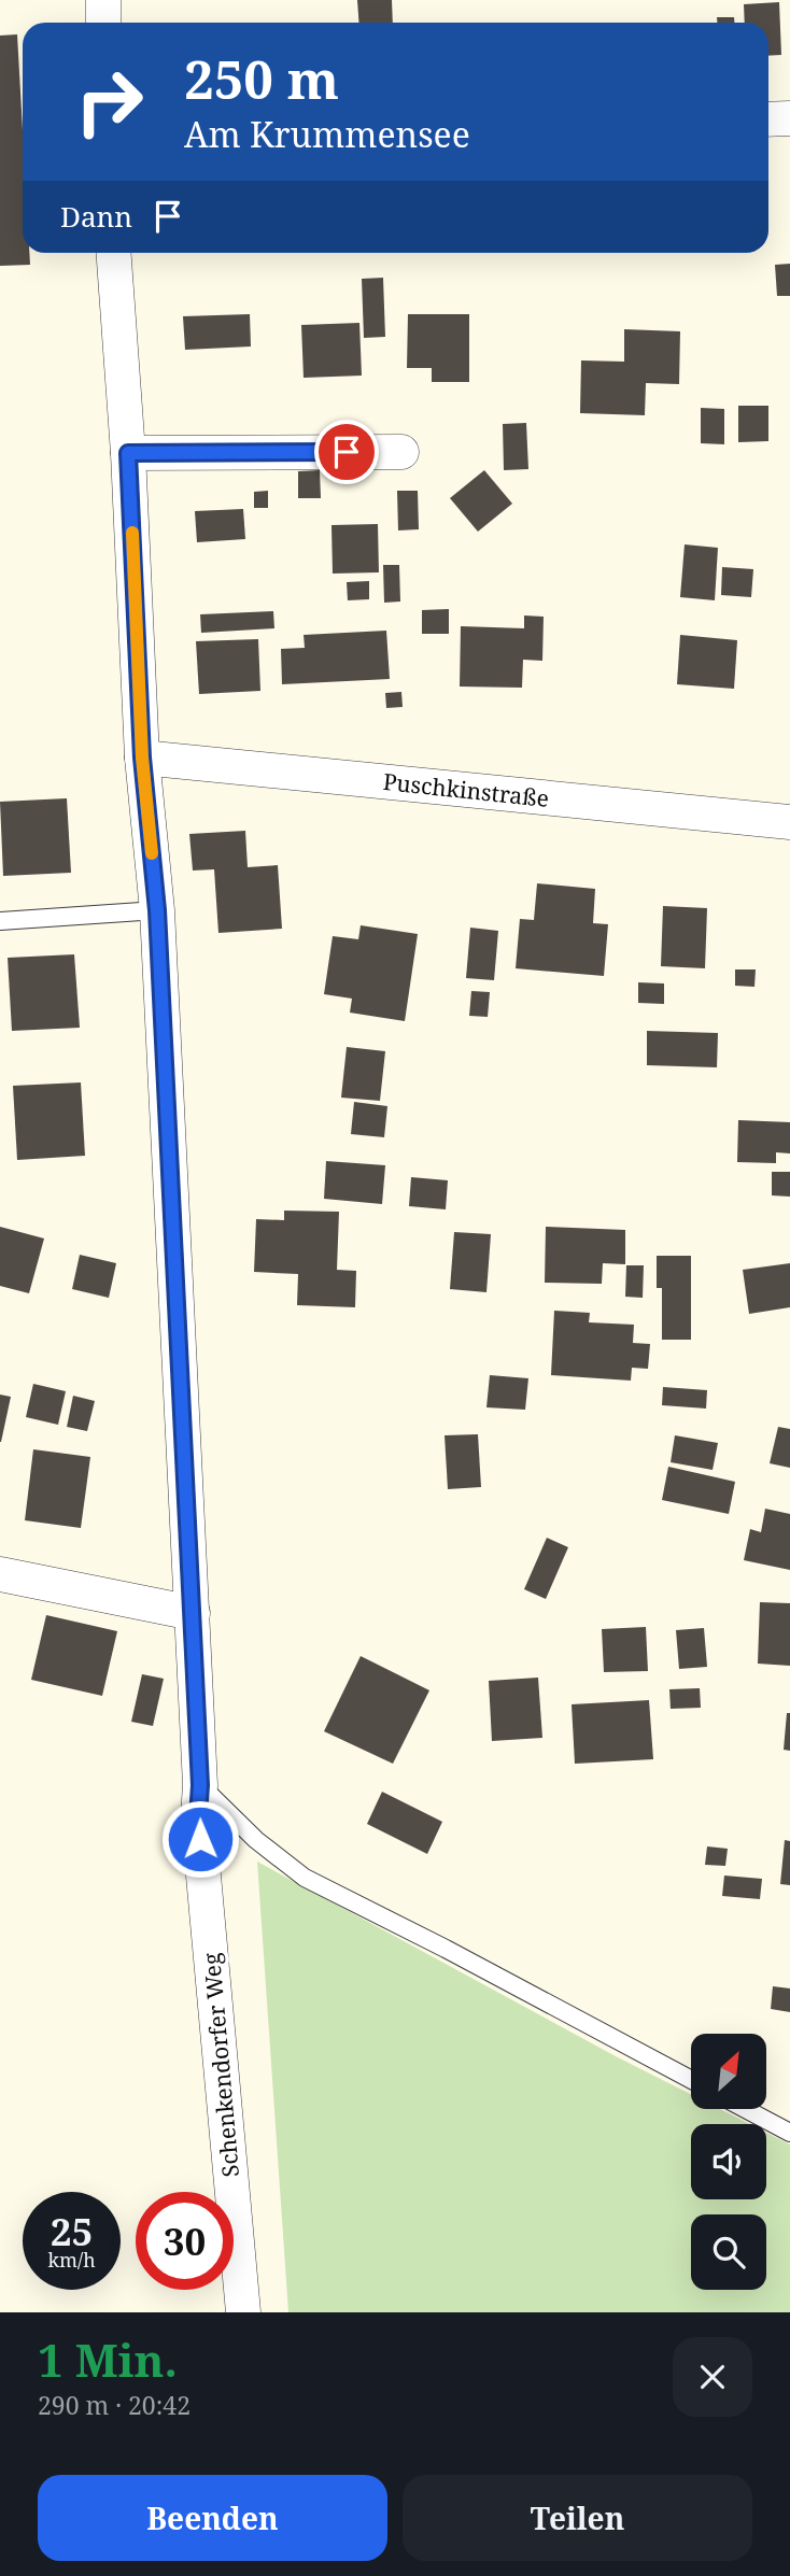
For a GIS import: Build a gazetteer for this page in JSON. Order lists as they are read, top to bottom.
{
  "streets": {
    "street": ["Puschkinstraße", "Schenkendorfer Weg"]
  },
  "crossings": [
    ["Puschkinstraße", "Schenkendorfer Weg"]
  ],
  "north": "top right",
  "page": {
    "turn": ["250 m", "Am Krummensee"],
    "then": "Dann",
    "speed": "25 km/h",
    "limit": "30",
    "heading": ["1 Min.", "290 m · 20:42"],
    "buttons": ["Beenden", "Teilen"]
  }
}
